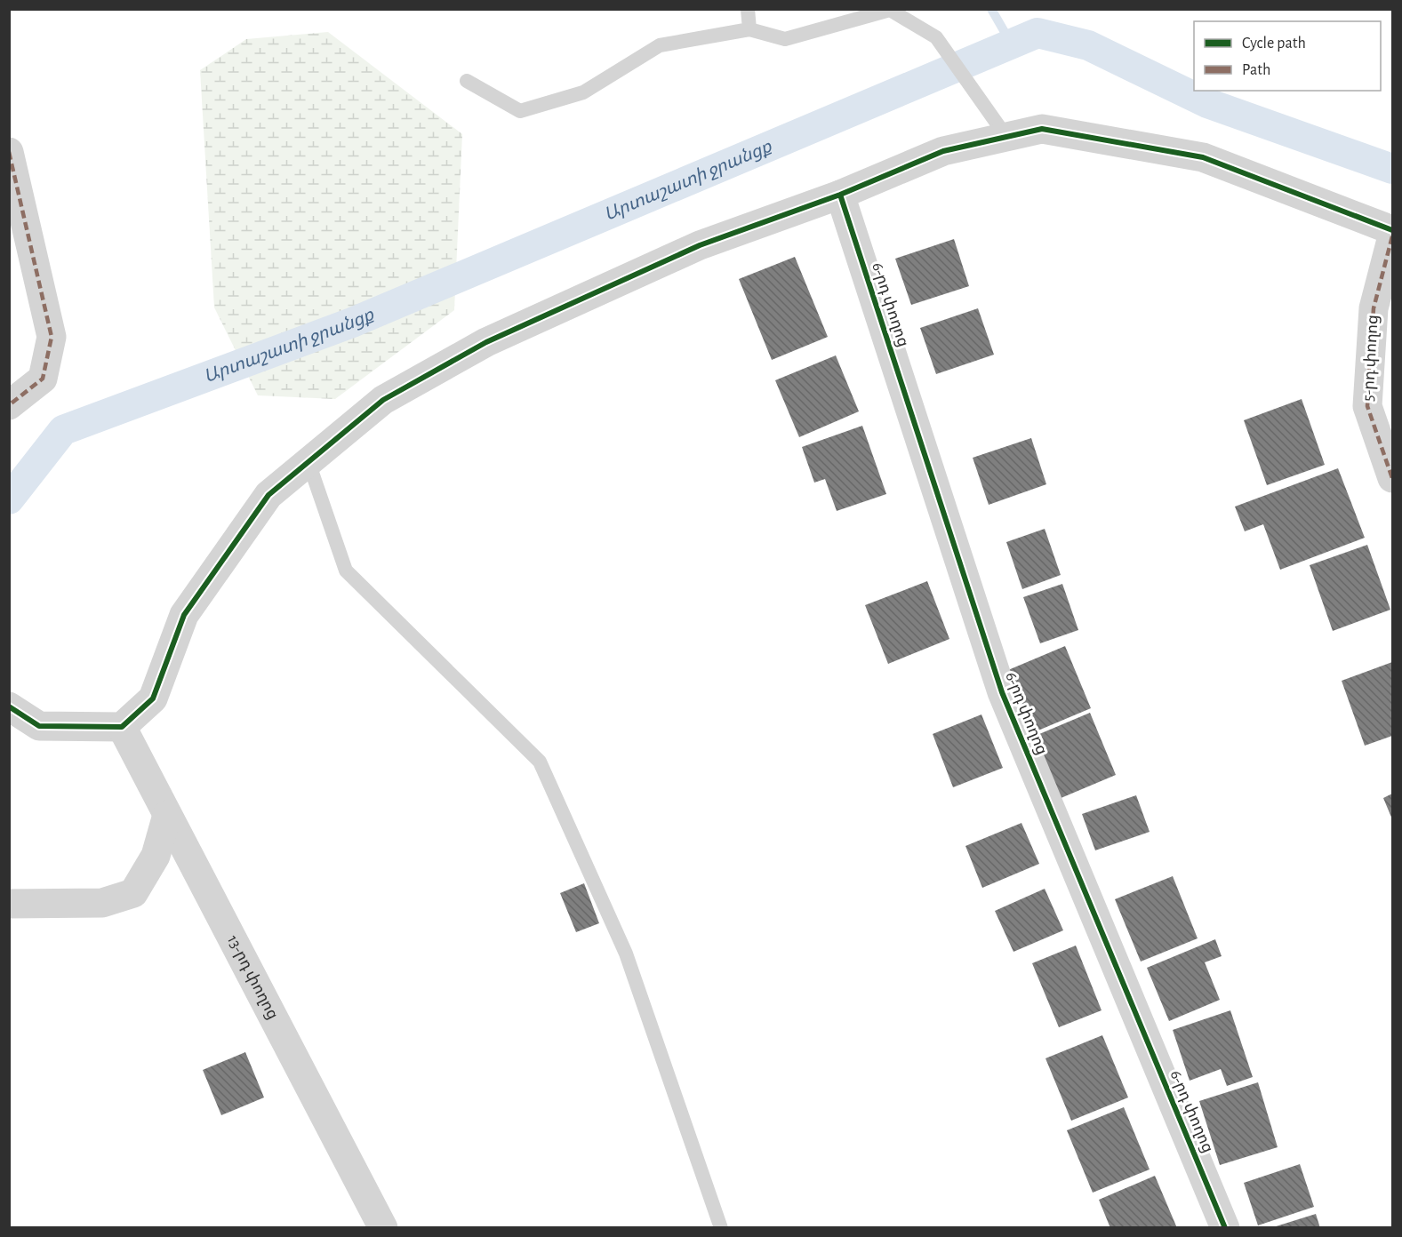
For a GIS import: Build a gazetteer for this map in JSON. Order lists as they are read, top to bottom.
{
  "streets": {
    "street": ["6-րդ փողոց", "5-րդ փողոց", "13-րդ փողոց"]
  },
  "water": ["Արտաշատի ջրանցք"],
  "legend": ["Cycle path", "Path"]
}
